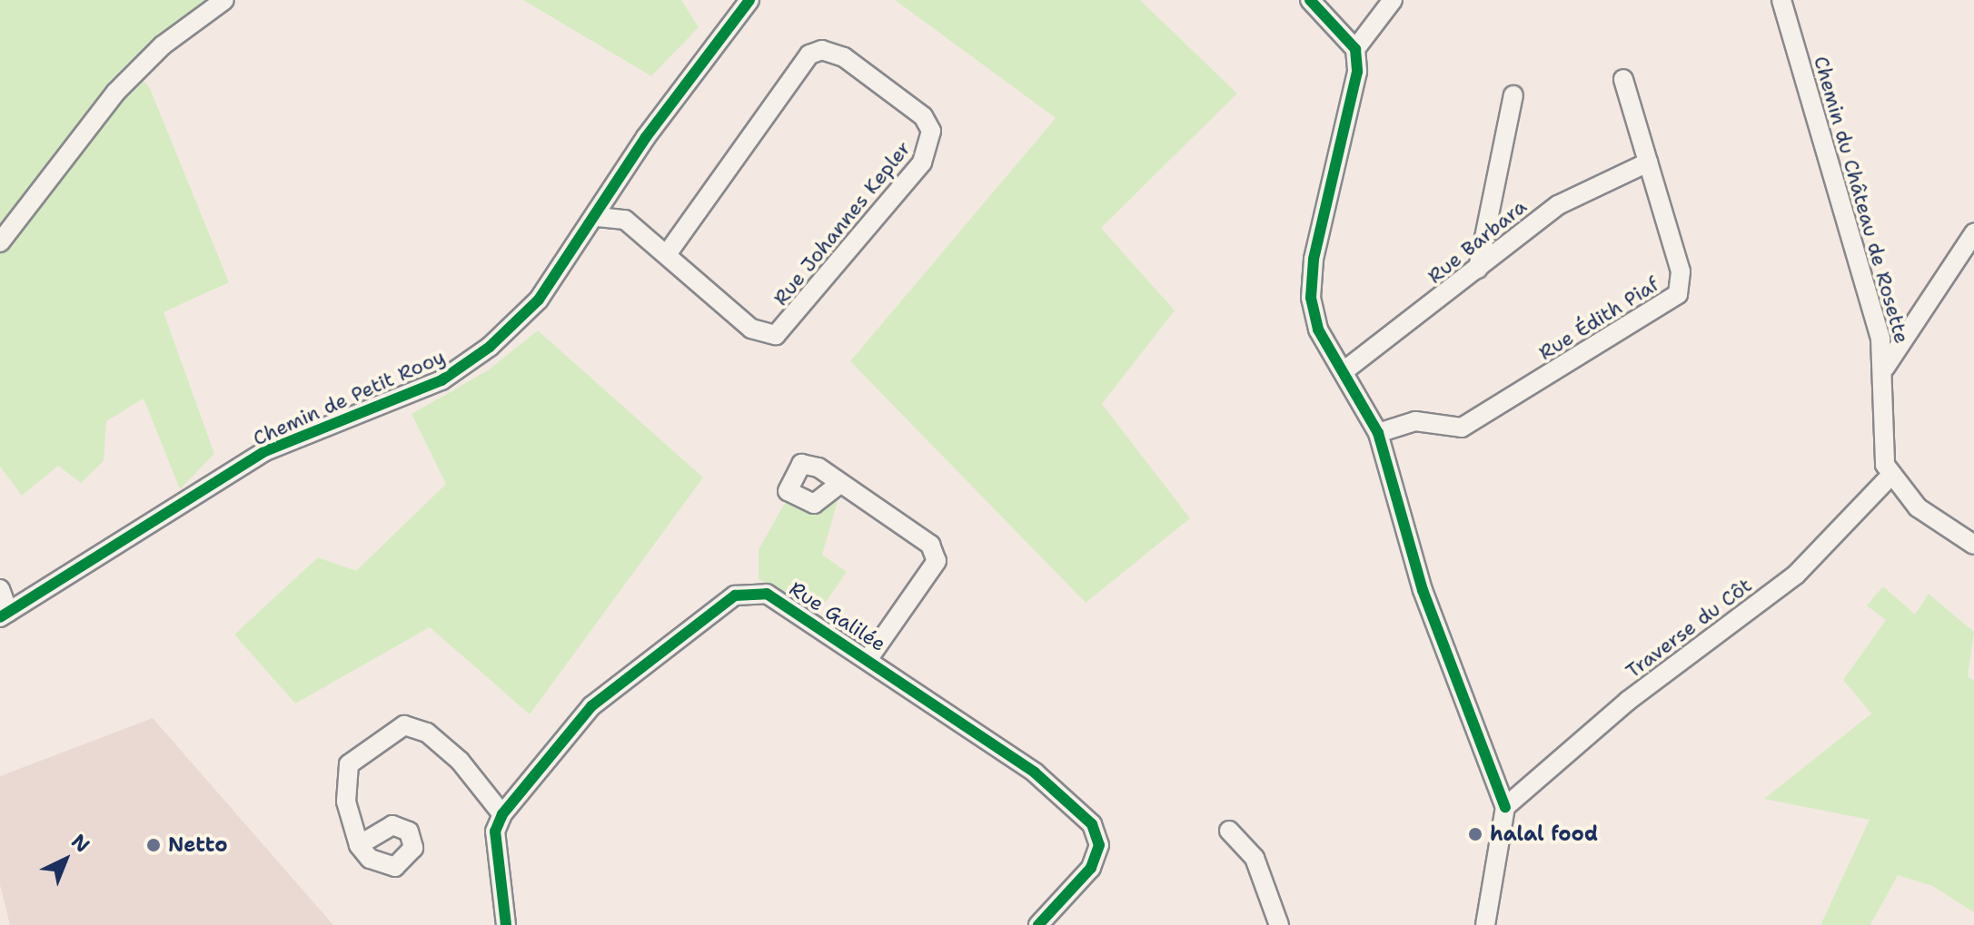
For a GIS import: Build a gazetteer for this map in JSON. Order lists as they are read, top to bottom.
{
  "streets": {
    "street": [
      "Chemin du Château de Rosette",
      "Rue Johannes Kepler",
      "Rue Barbara",
      "Rue Édith Piaf",
      "Chemin de Petit Rooy",
      "Rue Galilée",
      "Traverse du Côt"
    ]
  },
  "crossings": [
    ["Chemin du Château de Rosette", "Traverse du Côt"],
    ["Rue Johannes Kepler", "Chemin de Petit Rooy"],
    ["Rue Barbara", "Rue Édith Piaf"]
  ],
  "places": ["halal food", "Netto"],
  "north": "top right"
}
